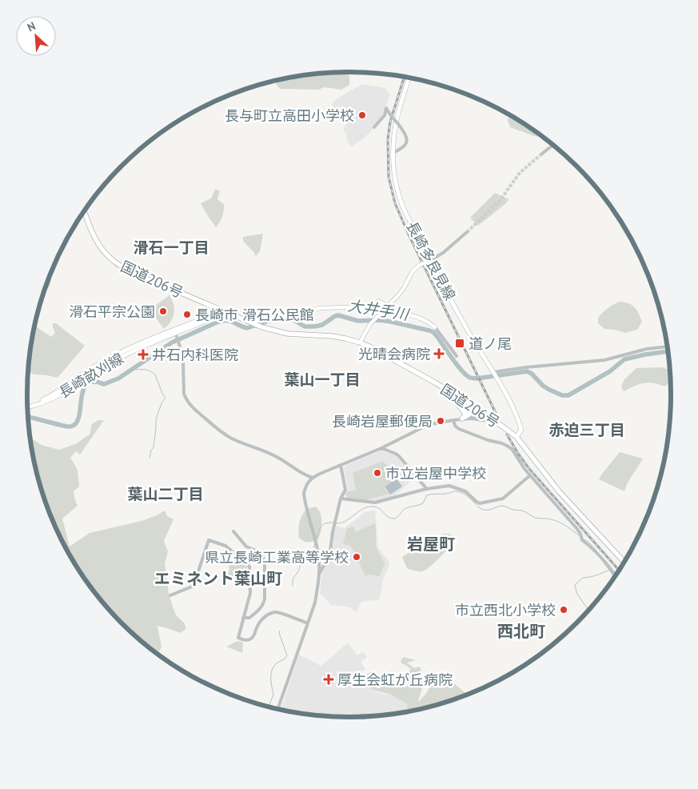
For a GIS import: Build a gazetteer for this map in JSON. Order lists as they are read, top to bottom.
{
  "streets": {
    "highway": ["国道206号"],
    "main road": ["長崎多良見線", "長崎畝刈線"]
  },
  "crossings": [
    ["長崎多良見線", "国道206号"],
    ["国道206号", "長崎畝刈線"]
  ],
  "districts": [
    "滑石一丁目",
    "葉山一丁目",
    "赤迫三丁目",
    "葉山二丁目",
    "岩屋町",
    "エミネント葉山町",
    "西北町"
  ],
  "water": ["大井手川"],
  "places": {
    "other": [
      "長与町立高田小学校",
      "滑石平宗公園",
      "長崎市 滑石公民館",
      "長崎岩屋郵便局",
      "市立岩屋中学校",
      "県立長崎工業高等学校",
      "市立西北小学校"
    ],
    "transit": ["道ノ尾"],
    "health": ["光晴会病院", "井石内科医院", "厚生会虹が丘病院"]
  },
  "north": "top left"
}
